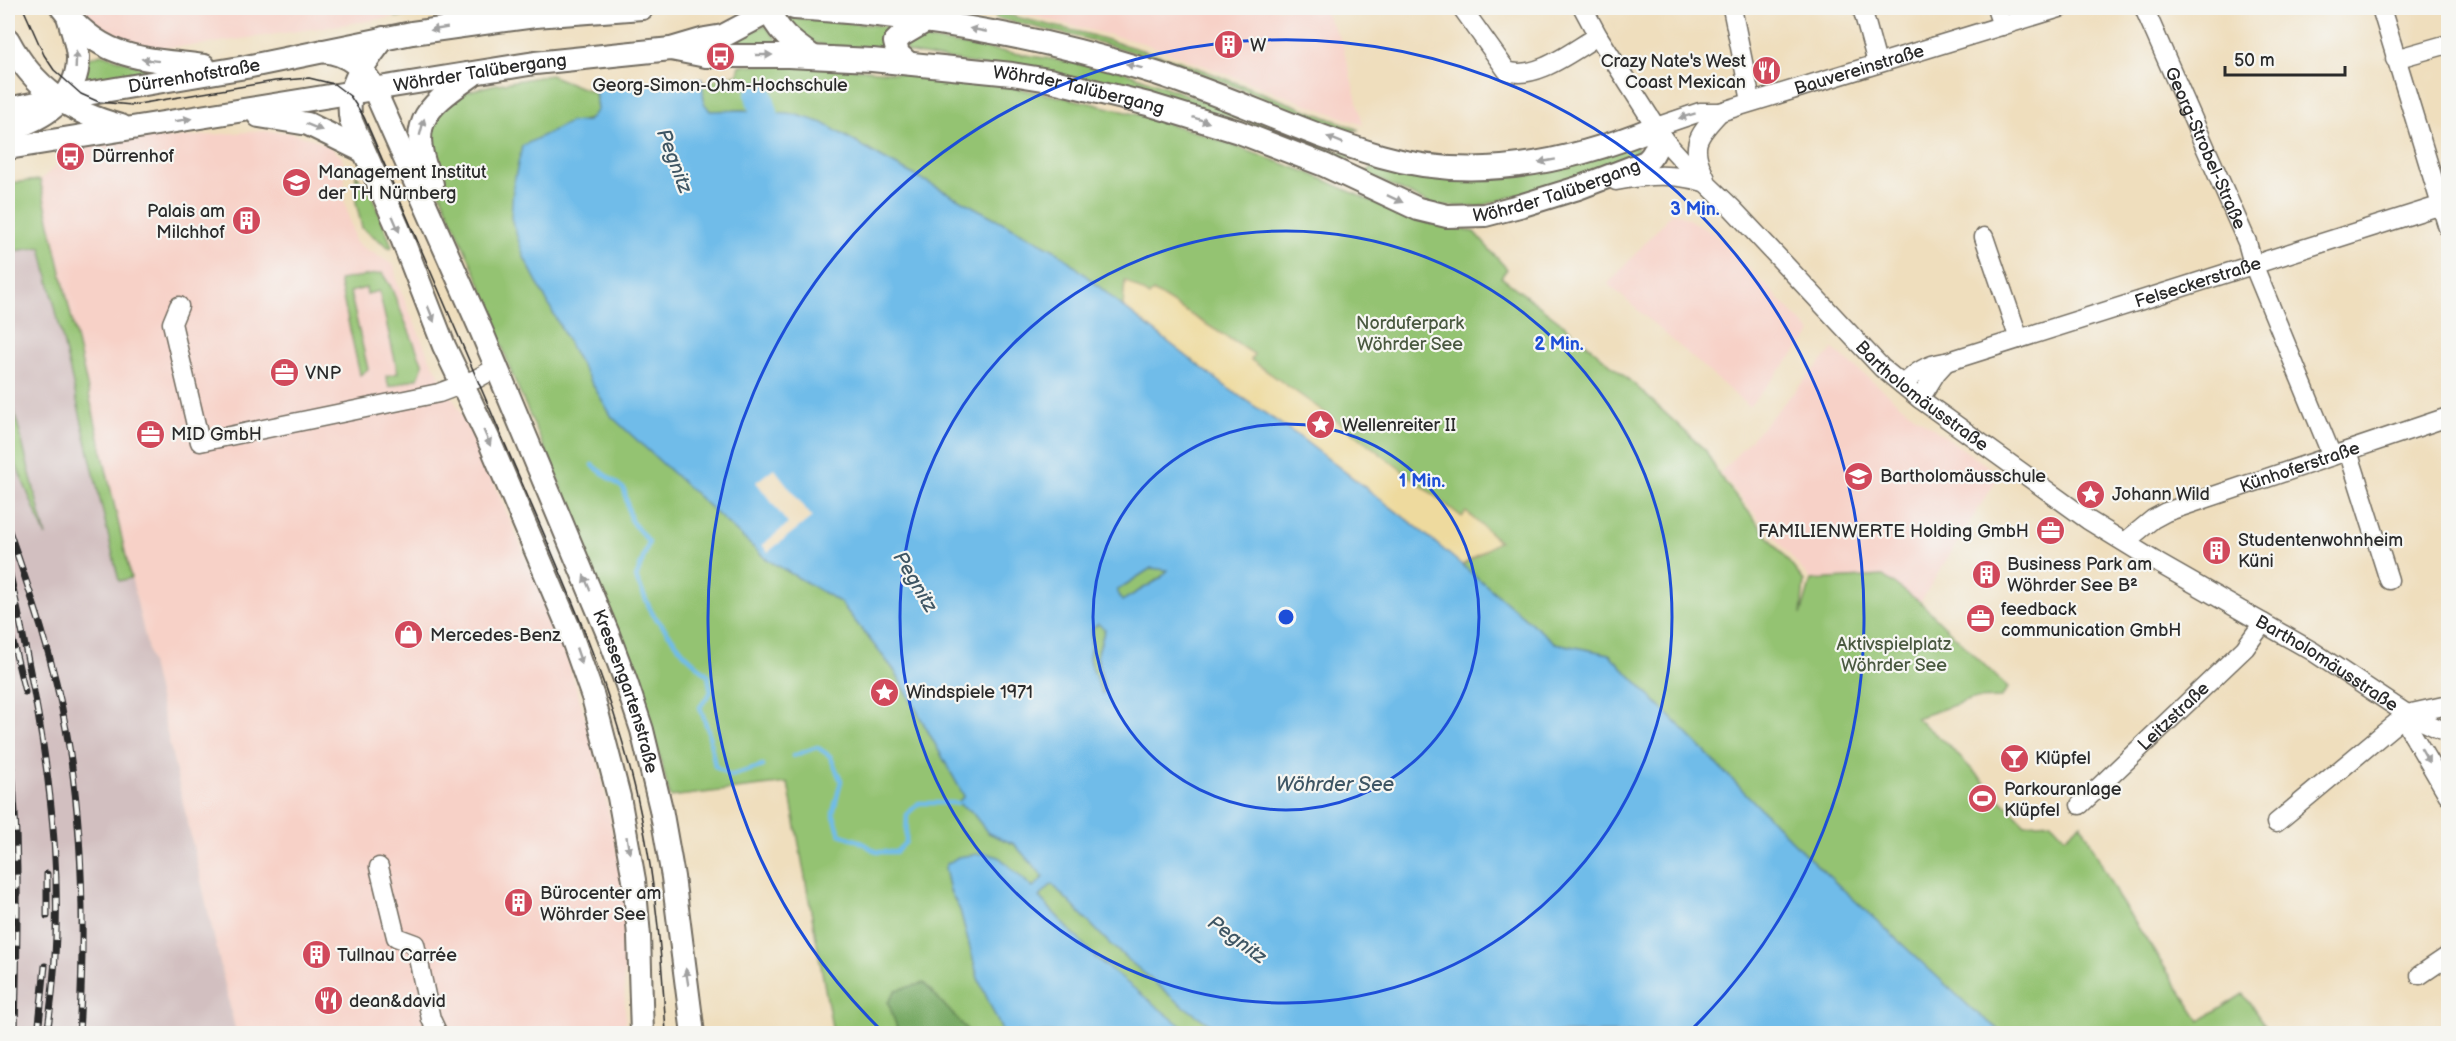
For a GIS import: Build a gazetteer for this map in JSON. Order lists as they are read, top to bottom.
{
  "streets": {
    "main road": ["Wöhrder Talübergang", "Dürrenhofstraße", "Kressengartenstraße"],
    "street": [
      "Bauvereinstraße",
      "Georg-Strobel-Straße",
      "Felseckerstraße",
      "Bartholomäusstraße",
      "Künhoferstraße",
      "Leitzstraße"
    ]
  },
  "crossings": [
    ["Bauvereinstraße", "Wöhrder Talübergang"],
    ["Bauvereinstraße", "Bartholomäusstraße"],
    ["Wöhrder Talübergang", "Bartholomäusstraße"],
    ["Wöhrder Talübergang", "Kressengartenstraße"],
    ["Georg-Strobel-Straße", "Felseckerstraße"],
    ["Georg-Strobel-Straße", "Künhoferstraße"],
    ["Felseckerstraße", "Bartholomäusstraße"],
    ["Bartholomäusstraße", "Künhoferstraße"],
    ["Bartholomäusstraße", "Leitzstraße"]
  ],
  "water": ["Pegnitz", "Wöhrder See"],
  "parks": ["Norduferpark Wöhrder See", "Aktivspielplatz Wöhrder See"],
  "places": {
    "building": [
      "W",
      "Palais am Milchhof",
      "Studentenwohnheim Küni",
      "Business Park am Wöhrder See B²",
      "Bürocenter am Wöhrder See",
      "Tullnau Carrée"
    ],
    "bus stop": ["Georg-Simon-Ohm-Hochschule", "Dürrenhof"],
    "restaurant": ["Crazy Nate's West Coast Mexican", "dean&david"],
    "school or university": ["Management Institut der TH Nürnberg", "Bartholomäusschule"],
    "office": [
      "VNP",
      "MID GmbH",
      "FAMILIENWERTE Holding GmbH",
      "feedback communication GmbH"
    ],
    "place": ["Wellenreiter II", "Johann Wild", "Windspiele 1971"],
    "shop": ["Mercedes-Benz"],
    "bar": ["Klüpfel"],
    "sports": ["Parkouranlage Klüpfel"]
  },
  "scale_bar": "50 m",
  "rings": ["3 Min.", "2 Min.", "1 Min."]
}
